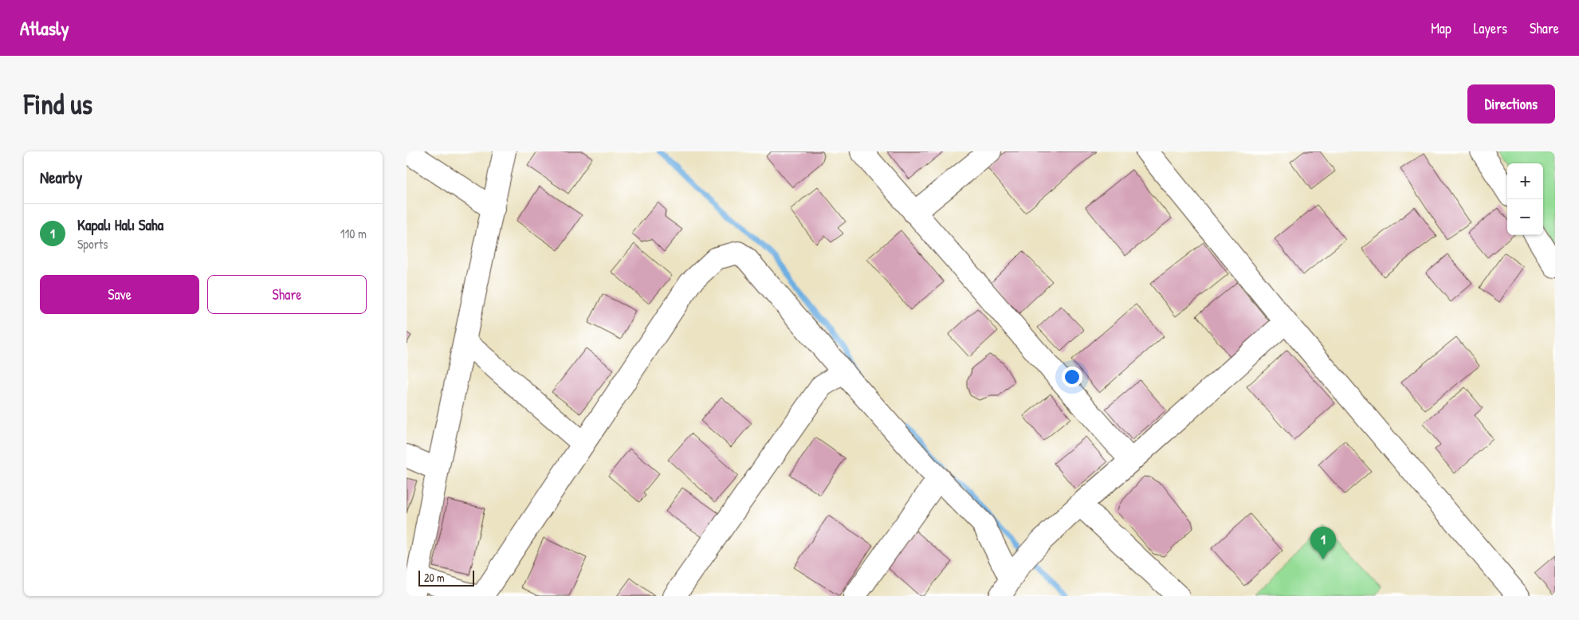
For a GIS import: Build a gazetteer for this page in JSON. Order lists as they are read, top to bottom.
{
  "scale_bar": "20 m",
  "page": {
    "header": "Atlasly",
    "nav": ["Map", "Layers", "Share"],
    "buttons": [
      "Directions",
      ["Save", "Share"]
    ],
    "title": "Find us",
    "heading": "Nearby",
    "map_buttons": ["+", "−"],
    "list": [
      {
        "mark": "1",
        "name": "Kapalı Halı Saha",
        "note": "Sports",
        "value": "110 m"
      }
    ],
    "pins": "1",
    "scale": "20 m"
  }
}
